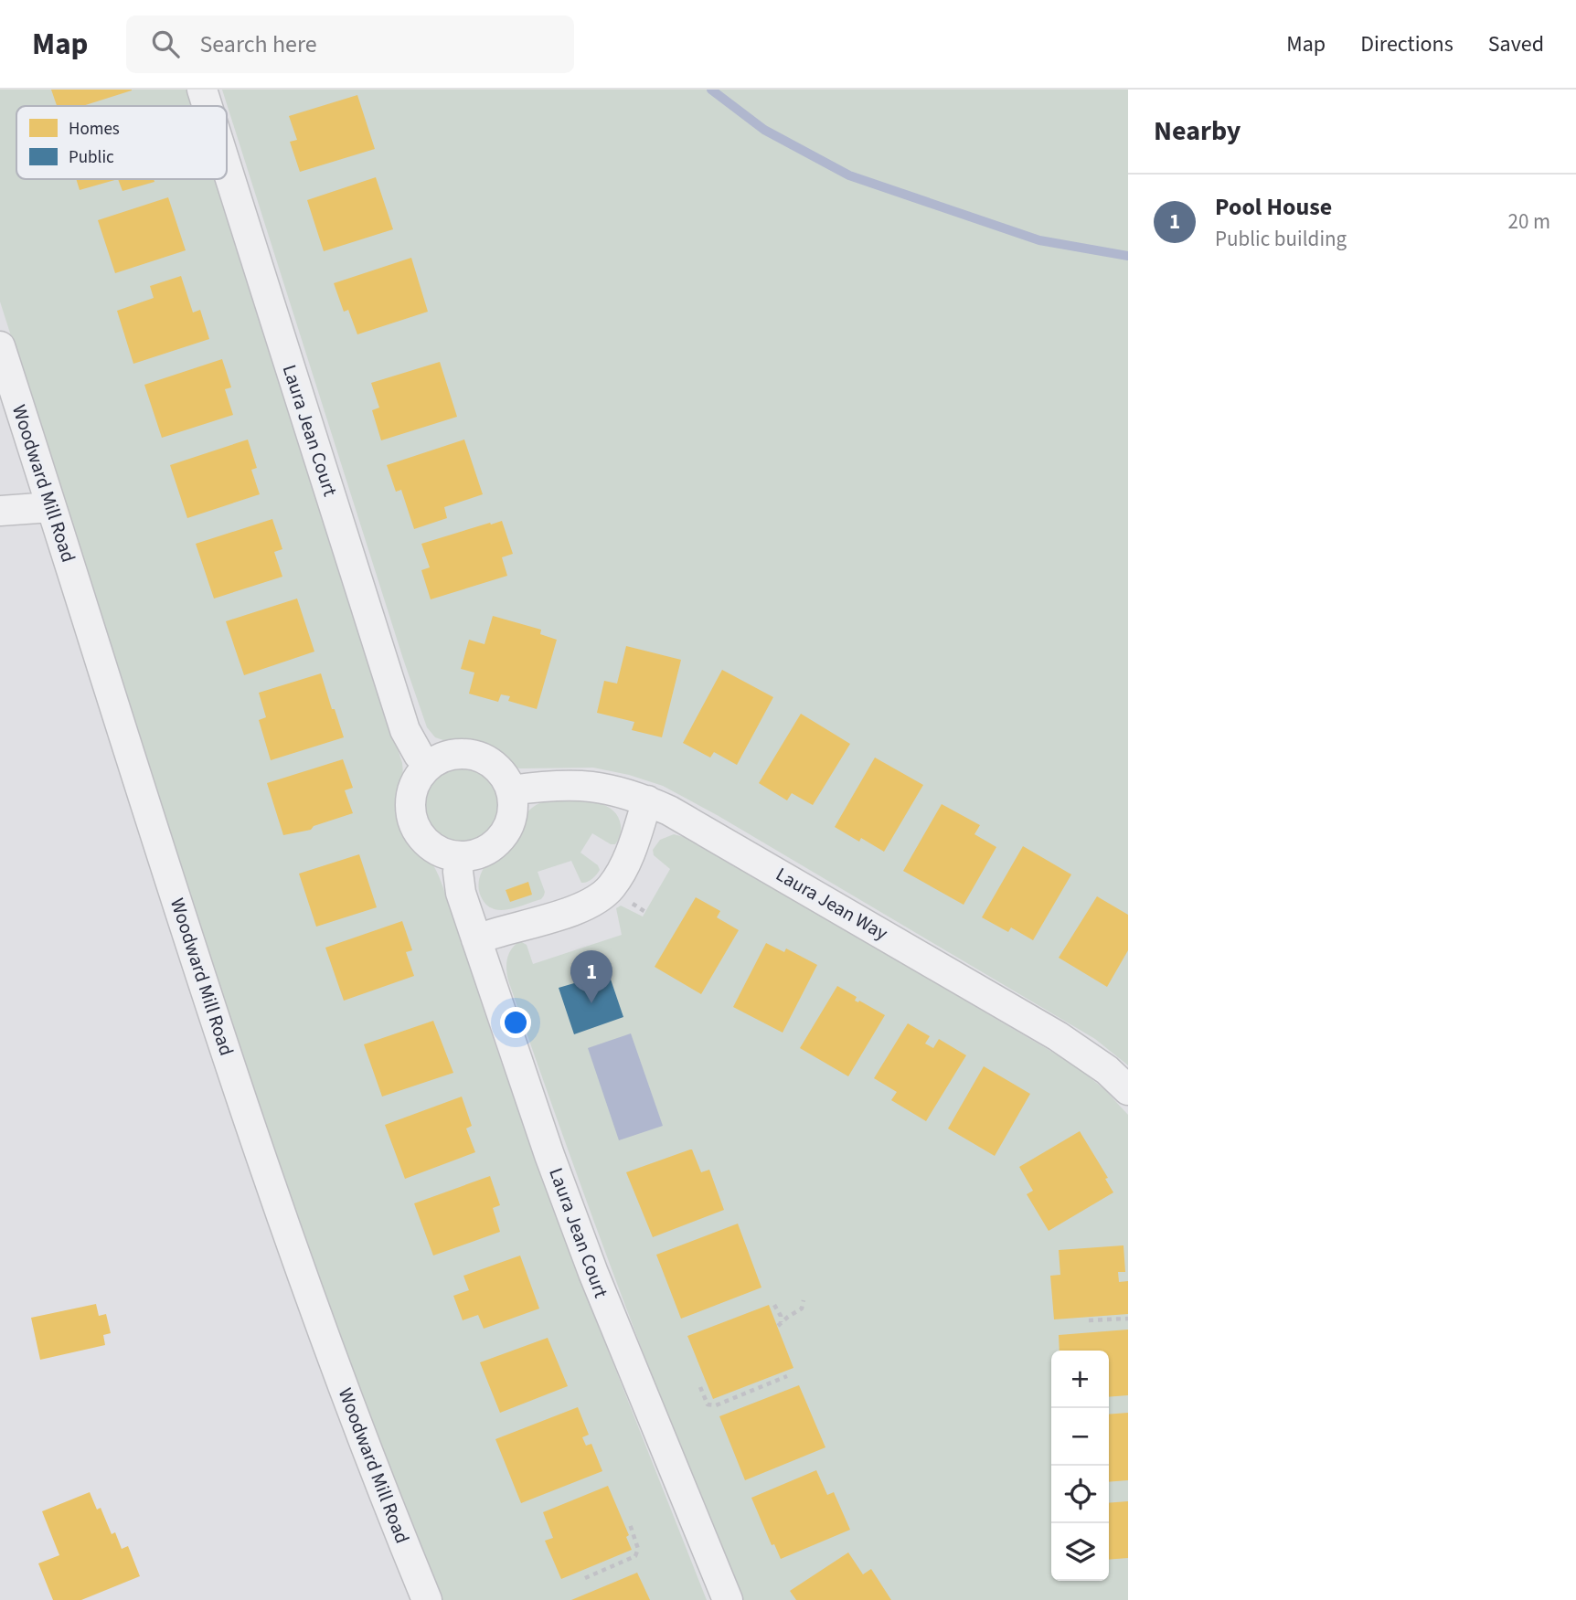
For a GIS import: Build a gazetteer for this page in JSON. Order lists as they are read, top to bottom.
{
  "streets": {
    "street": ["Laura Jean Court", "Woodward Mill Road", "Laura Jean Way"]
  },
  "crossings": [
    ["Laura Jean Court", "Laura Jean Way"]
  ],
  "legend": ["Homes", "Public"],
  "page": {
    "header": "Map",
    "search": "Search here",
    "nav": ["Map", "Directions", "Saved"],
    "heading": "Nearby",
    "list": [
      {
        "mark": "1",
        "name": "Pool House",
        "note": "Public building",
        "value": "20 m"
      }
    ],
    "pins": "1",
    "map_buttons": ["+", "−"]
  }
}
